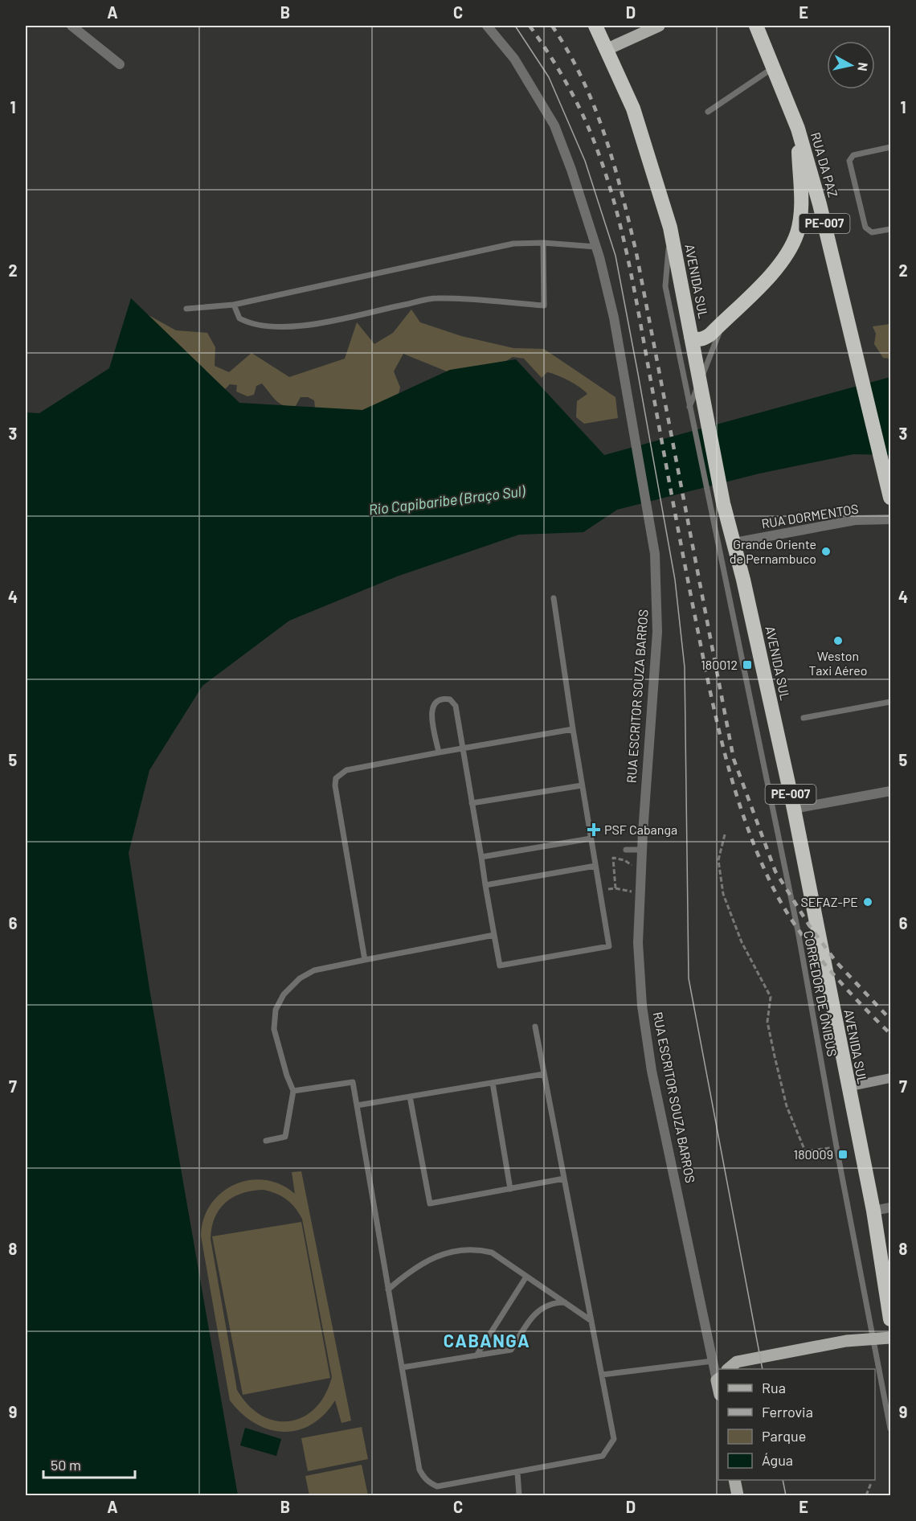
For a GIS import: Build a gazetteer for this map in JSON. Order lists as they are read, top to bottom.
{
  "streets": {
    "highway": ["RUA DA PAZ", "PE-007", "AVENIDA SUL"],
    "street": ["RUA DORMENTOS", "RUA ESCRITOR SOUZA BARROS"],
    "lane": ["CORREDOR DE ÔNIBUS"]
  },
  "crossings": [
    ["AVENIDA SUL", "RUA DORMENTOS"],
    ["AVENIDA SUL", "CORREDOR DE ÔNIBUS"]
  ],
  "districts": ["CABANGA"],
  "water": ["Rio Capibaribe (Braço Sul)"],
  "places": {
    "other": ["Grande Oriente de Pernambuco", "Weston Taxi Aéreo", "SEFAZ-PE"],
    "transit": ["180012", "180009"],
    "health": ["PSF Cabanga"]
  },
  "legend": [
    "Rua",
    "Ferrovia",
    "Parque",
    "Água"
  ],
  "scale_bar": "50 m",
  "north": "right",
  "grid": {
    "columns": [
      "A",
      "B",
      "C",
      "D",
      "E"
    ],
    "rows": [
      "1",
      "2",
      "3",
      "4",
      "5",
      "6",
      "7",
      "8",
      "9"
    ]
  }
}
